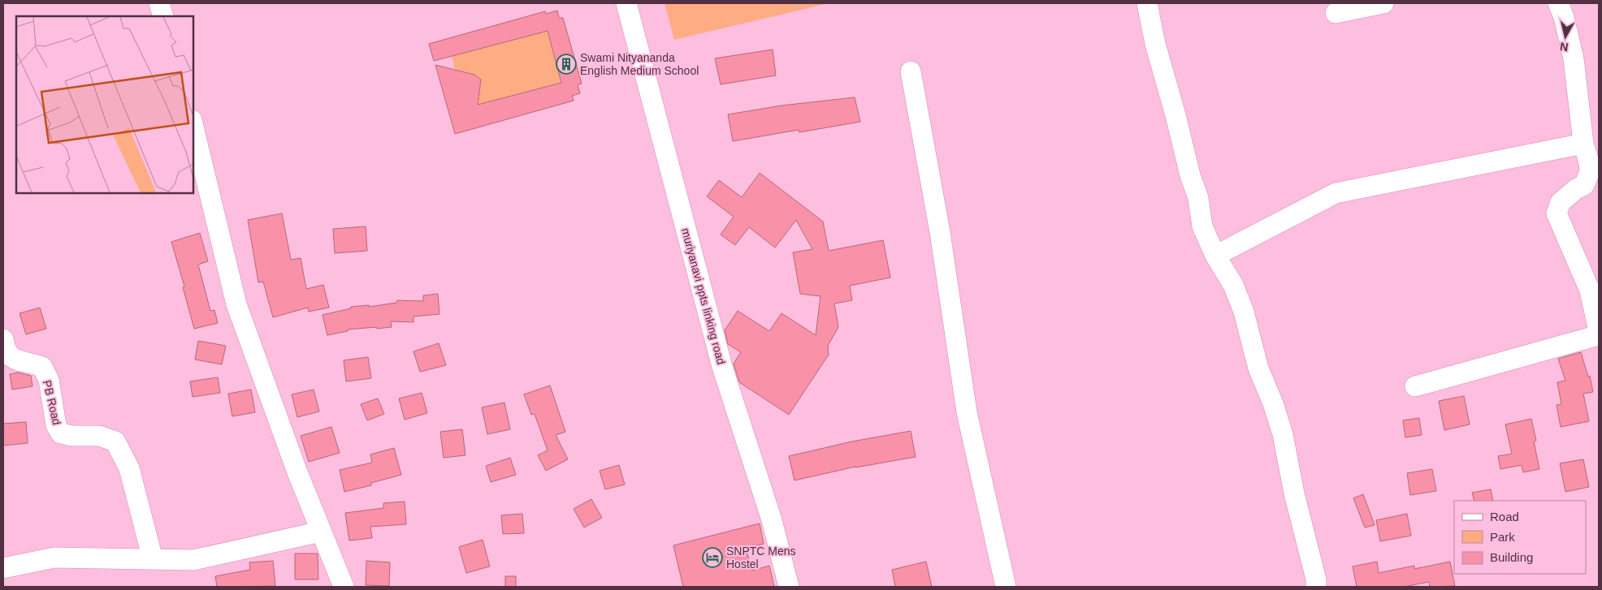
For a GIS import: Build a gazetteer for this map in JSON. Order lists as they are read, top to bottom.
{
  "streets": {
    "street": ["muriyanavi ppts linking road", "PB Road"]
  },
  "places": {
    "building": ["Swami Nityananda English Medium School"],
    "hotel": ["SNPTC Mens Hostel"]
  },
  "legend": ["Road", "Park", "Building"],
  "north": "bottom"
}
